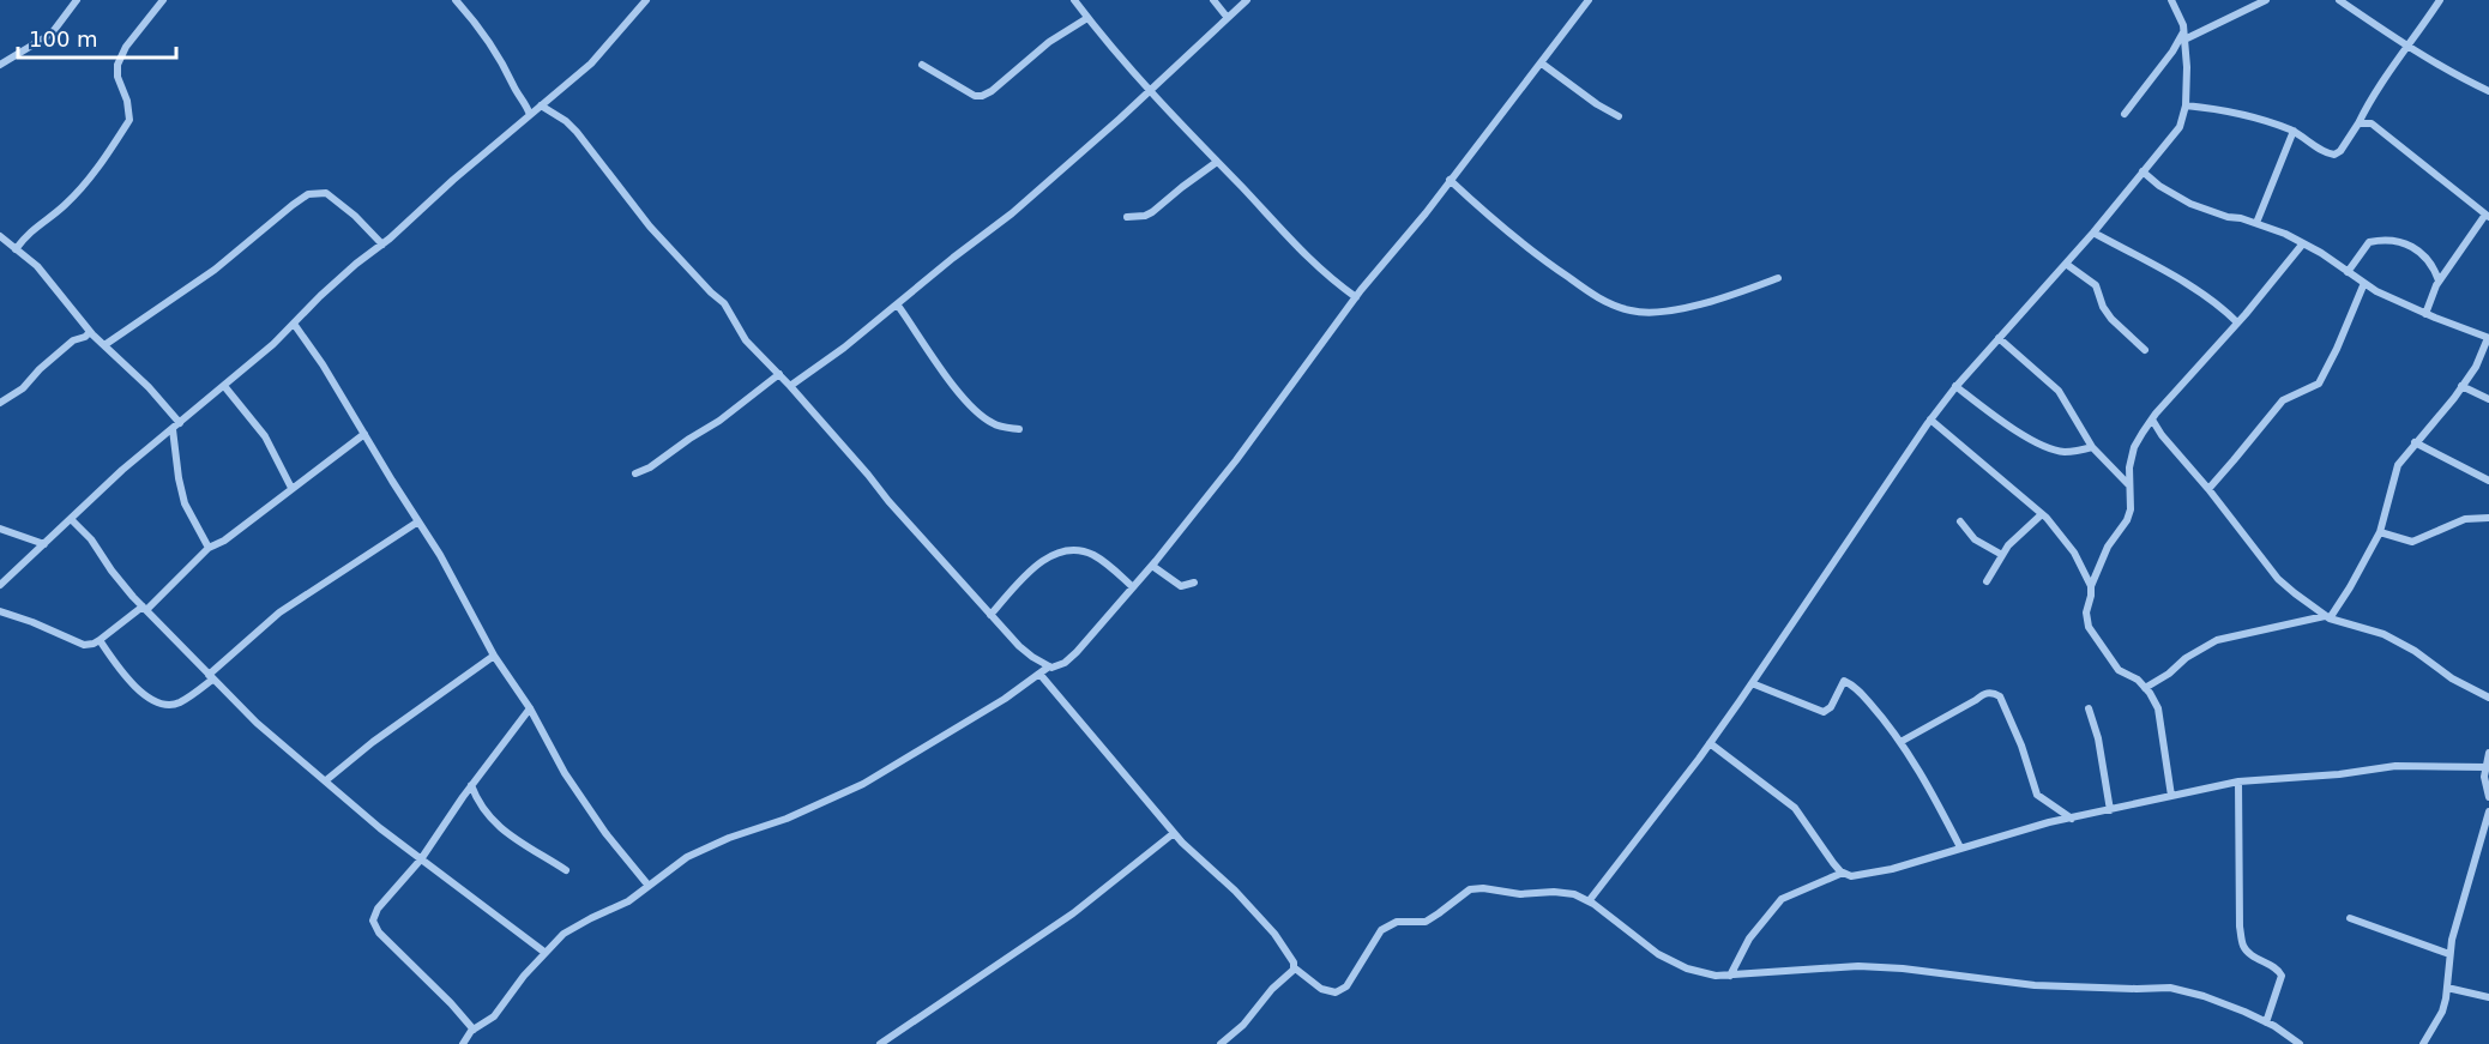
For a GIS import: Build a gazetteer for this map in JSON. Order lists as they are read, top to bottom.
{
  "scale_bar": "100 m"
}
